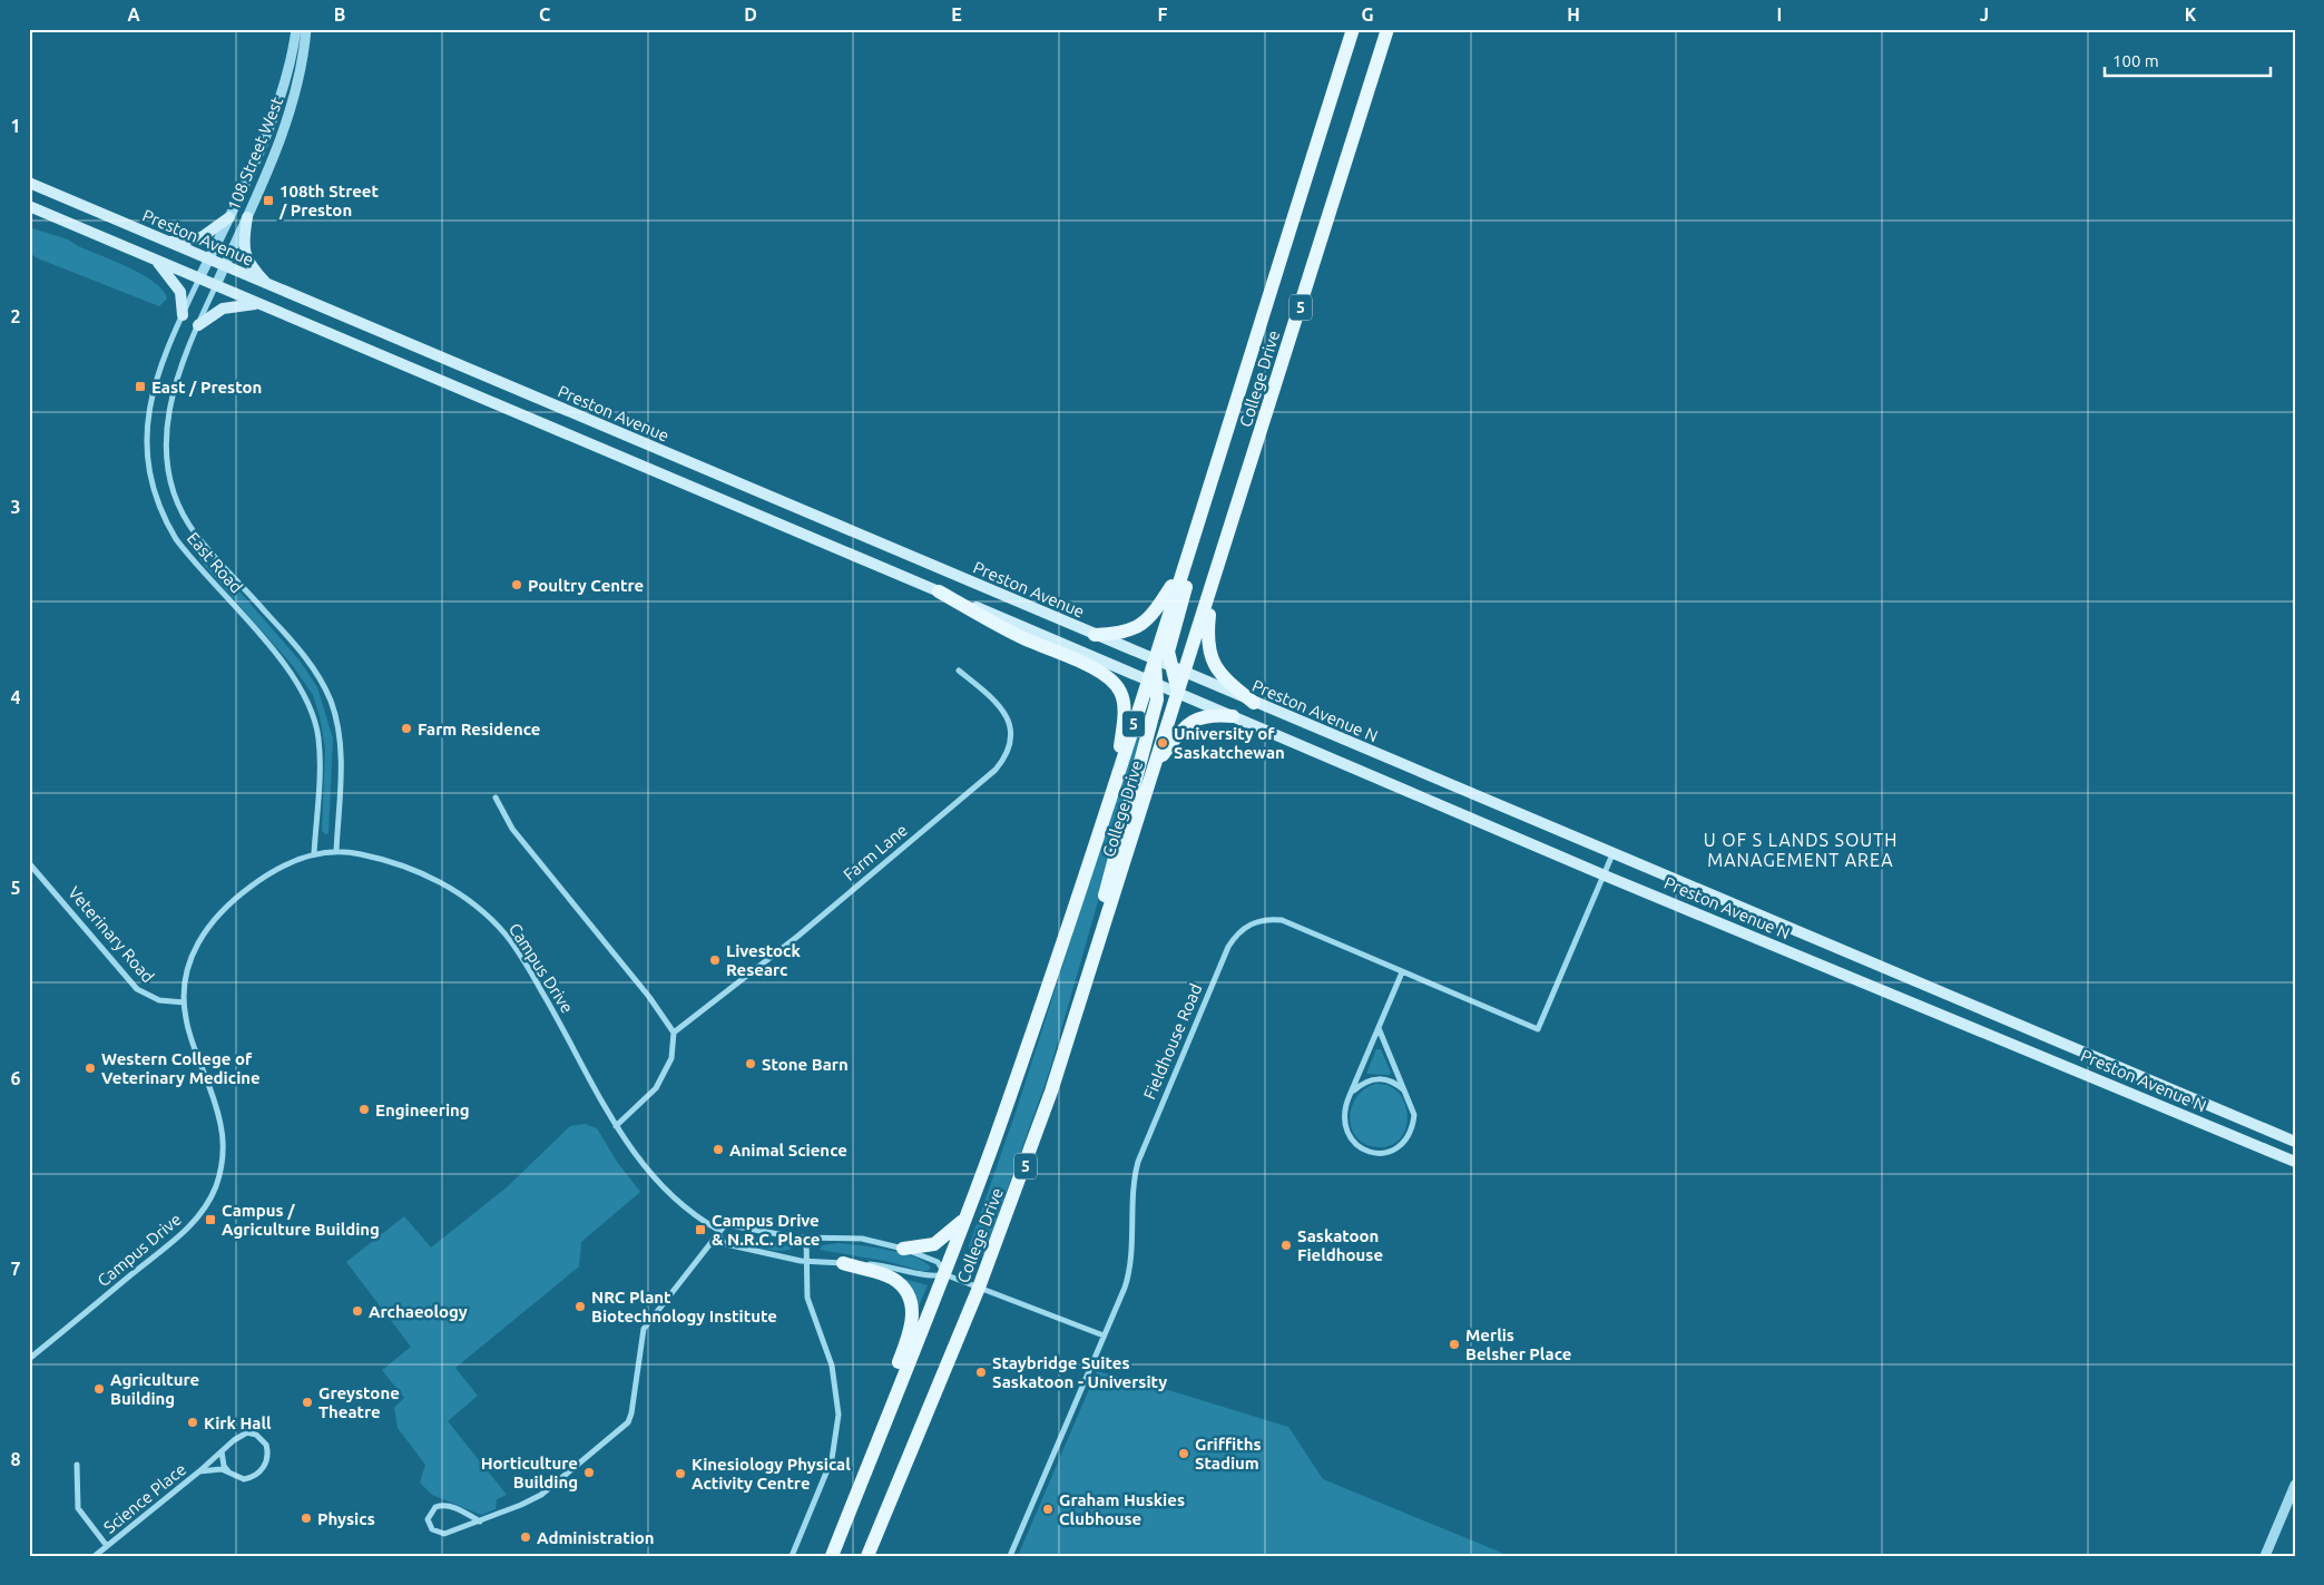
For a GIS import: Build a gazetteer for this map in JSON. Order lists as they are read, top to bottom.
{
  "streets": {
    "main road": [
      "Preston Avenue",
      "5",
      "College Drive",
      "Preston Avenue N"
    ],
    "street": [
      "108 Street West",
      "East Road",
      "Farm Lane",
      "Veterinary Road",
      "Campus Drive",
      "Fieldhouse Road",
      "Science Place"
    ]
  },
  "crossings": [
    ["108 Street West", "Preston Avenue"],
    ["108 Street West", "East Road"],
    ["Preston Avenue", "College Drive"],
    ["Preston Avenue", "Preston Avenue N"],
    ["College Drive", "Preston Avenue N"],
    ["College Drive", "Campus Drive"],
    ["East Road", "Campus Drive"],
    ["Preston Avenue N", "Fieldhouse Road"],
    ["Veterinary Road", "Campus Drive"],
    ["Campus Drive", "Fieldhouse Road"]
  ],
  "districts": ["U OF S LANDS SOUTH MANAGEMENT AREA"],
  "places": {
    "transit": [
      "108th Street / Preston",
      "East / Preston",
      "Campus / Agriculture Building",
      "Campus Drive & N.R.C. Place"
    ],
    "other": [
      "Poultry Centre",
      "Farm Residence",
      "University of Saskatchewan",
      "Livestock Researc",
      "Stone Barn",
      "Western College of Veterinary Medicine",
      "Engineering",
      "Animal Science",
      "Saskatoon Fieldhouse",
      "NRC Plant Biotechnology Institute",
      "Archaeology",
      "Merlis Belsher Place",
      "Staybridge Suites Saskatoon - University",
      "Agriculture Building",
      "Greystone Theatre",
      "Kirk Hall",
      "Griffiths Stadium",
      "Horticulture Building",
      "Kinesiology Physical Activity Centre",
      "Graham Huskies Clubhouse",
      "Physics",
      "Administration"
    ]
  },
  "scale_bar": "100 m",
  "grid": {
    "columns": [
      "A",
      "B",
      "C",
      "D",
      "E",
      "F",
      "G",
      "H",
      "I",
      "J",
      "K"
    ],
    "rows": [
      "1",
      "2",
      "3",
      "4",
      "5",
      "6",
      "7",
      "8"
    ]
  }
}
